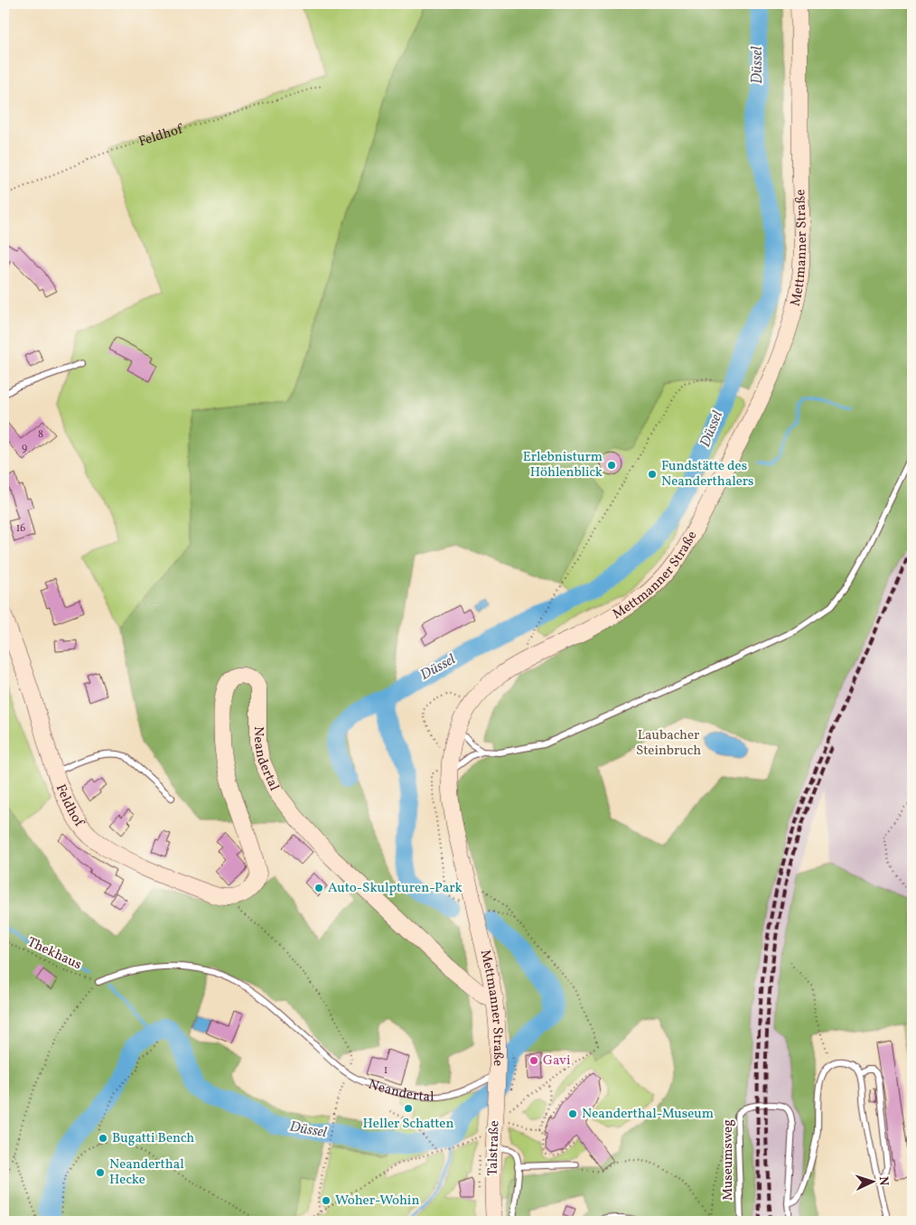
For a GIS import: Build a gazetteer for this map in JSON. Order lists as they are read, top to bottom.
{
  "streets": {
    "main road": [
      "Feldhof",
      "Mettmanner Straße",
      "Neandertal",
      "Talstraße"
    ],
    "lane": ["Museumsweg"],
    "path": ["Thekhaus"]
  },
  "crossings": [
    ["Feldhof", "Neandertal"],
    ["Mettmanner Straße", "Neandertal"],
    ["Mettmanner Straße", "Talstraße"],
    ["Neandertal", "Thekhaus"],
    ["Neandertal", "Talstraße"]
  ],
  "water": ["Düssel"],
  "parks": ["Laubacher Steinbruch"],
  "places": [
    "Erlebnisturm Höhlenblick",
    "Fundstätte des Neanderthalers",
    "Auto-Skulpturen-Park",
    "Gavi",
    "Heller Schatten",
    "Neanderthal-Museum",
    "Bugatti Bench",
    "Neanderthal Hecke",
    "Woher-Wohin"
  ],
  "house_numbers": [
    "8",
    "9",
    "16",
    "1"
  ],
  "north": "right"
}
